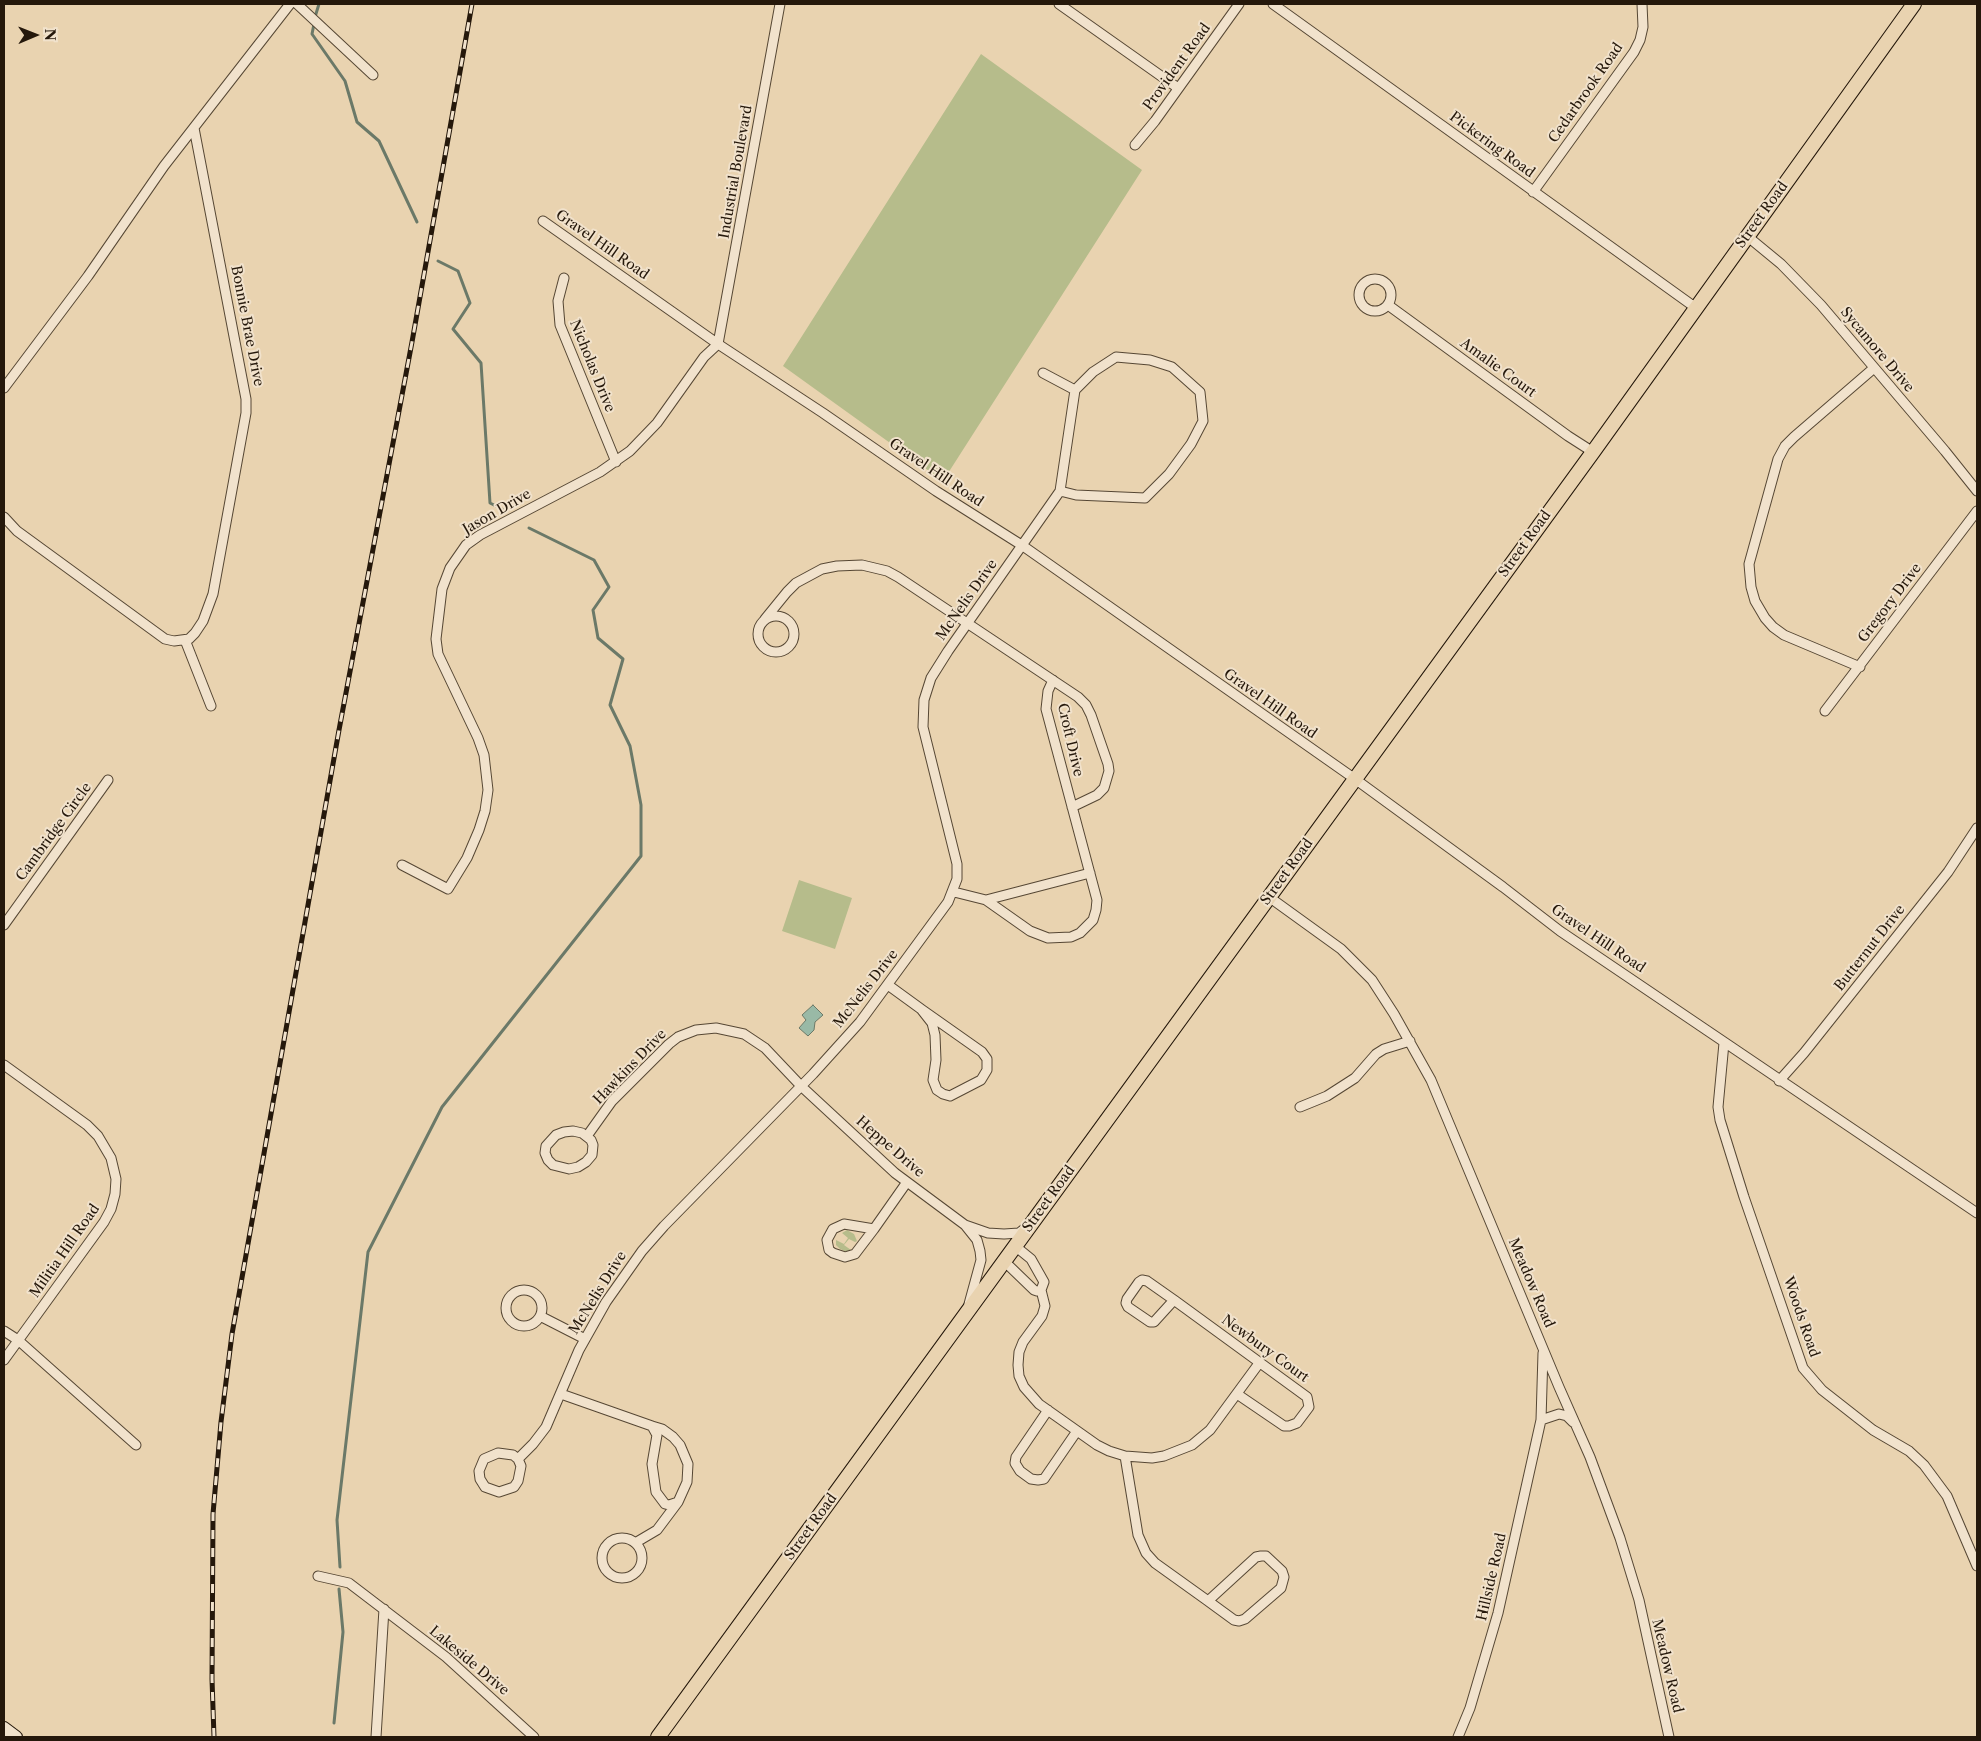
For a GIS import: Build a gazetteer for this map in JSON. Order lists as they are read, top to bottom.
{
  "streets": {
    "main road": ["Street Road"],
    "street": [
      "Provident Road",
      "Cedarbrook Road",
      "Pickering Road",
      "Industrial Boulevard",
      "Gravel Hill Road",
      "Bonnie Brae Drive",
      "Sycamore Drive",
      "Nicholas Drive",
      "Amalie Court",
      "Jason Drive",
      "McNelis Drive",
      "Gregory Drive",
      "Croft Drive",
      "Cambridge Circle",
      "Butternut Drive",
      "Hawkins Drive",
      "Heppe Drive",
      "Militia Hill Road",
      "Meadow Road",
      "Woods Road",
      "Newbury Court",
      "Hillside Road",
      "Lakeside Drive"
    ]
  },
  "crossings": [
    ["Cedarbrook Road", "Pickering Road"],
    ["Pickering Road", "Street Road"],
    ["Industrial Boulevard", "Gravel Hill Road"],
    ["Industrial Boulevard", "Jason Drive"],
    ["Street Road", "Gravel Hill Road"],
    ["Street Road", "Sycamore Drive"],
    ["Street Road", "Amalie Court"],
    ["Street Road", "Heppe Drive"],
    ["Street Road", "Meadow Road"],
    ["Gravel Hill Road", "Jason Drive"],
    ["Gravel Hill Road", "McNelis Drive"],
    ["Gravel Hill Road", "Butternut Drive"],
    ["Gravel Hill Road", "Woods Road"],
    ["Nicholas Drive", "Jason Drive"],
    ["McNelis Drive", "Croft Drive"],
    ["McNelis Drive", "Hawkins Drive"],
    ["McNelis Drive", "Heppe Drive"],
    ["Hawkins Drive", "Heppe Drive"],
    ["Meadow Road", "Hillside Road"]
  ],
  "north": "right"
}
